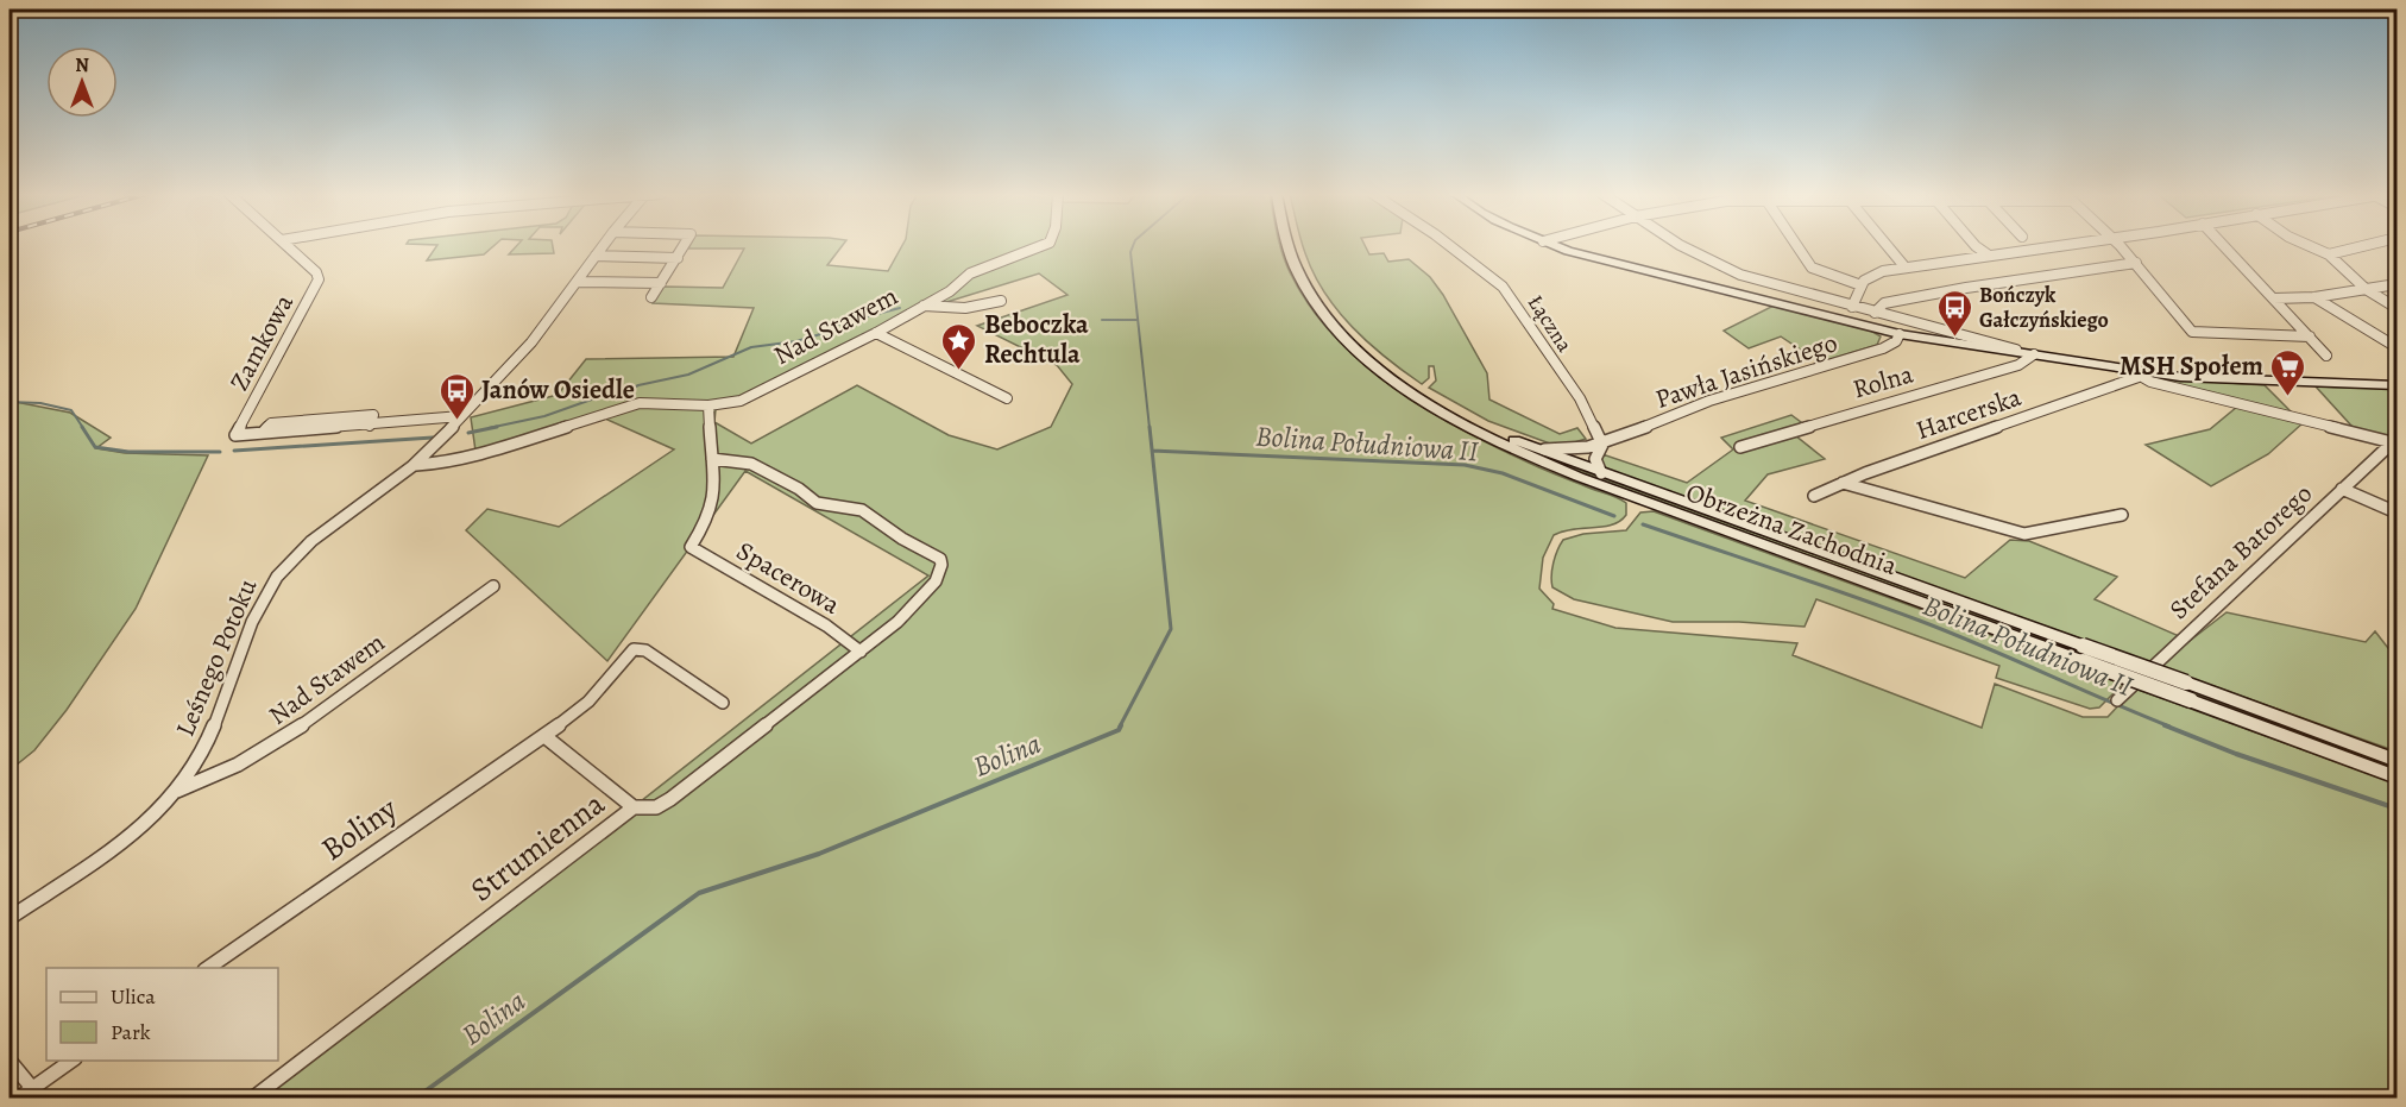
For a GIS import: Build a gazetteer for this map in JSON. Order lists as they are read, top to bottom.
{
  "streets": {
    "street": [
      "Łączna",
      "Nad Stawem",
      "Zamkowa",
      "Pawła Jasińskiego",
      "Rolna",
      "Harcerska",
      "Obrzeżna Zachodnia",
      "Stefana Batorego",
      "Spacerowa",
      "Leśnego Potoku",
      "Boliny",
      "Strumienna"
    ]
  },
  "crossings": [
    ["Łączna", "Pawła Jasińskiego"],
    ["Nad Stawem", "Leśnego Potoku"],
    ["Zamkowa", "Leśnego Potoku"],
    ["Pawła Jasińskiego", "Obrzeżna Zachodnia"],
    ["Spacerowa", "Strumienna"]
  ],
  "water": ["Bolina Południowa II", "Bolina"],
  "places": {
    "bus stop": ["Bończyk Gałczyńskiego", "Janów Osiedle"],
    "place": ["Beboczka Rechtula"],
    "supermarket": ["MSH Społem"]
  },
  "legend": ["Ulica", "Park"],
  "north": "top"
}
